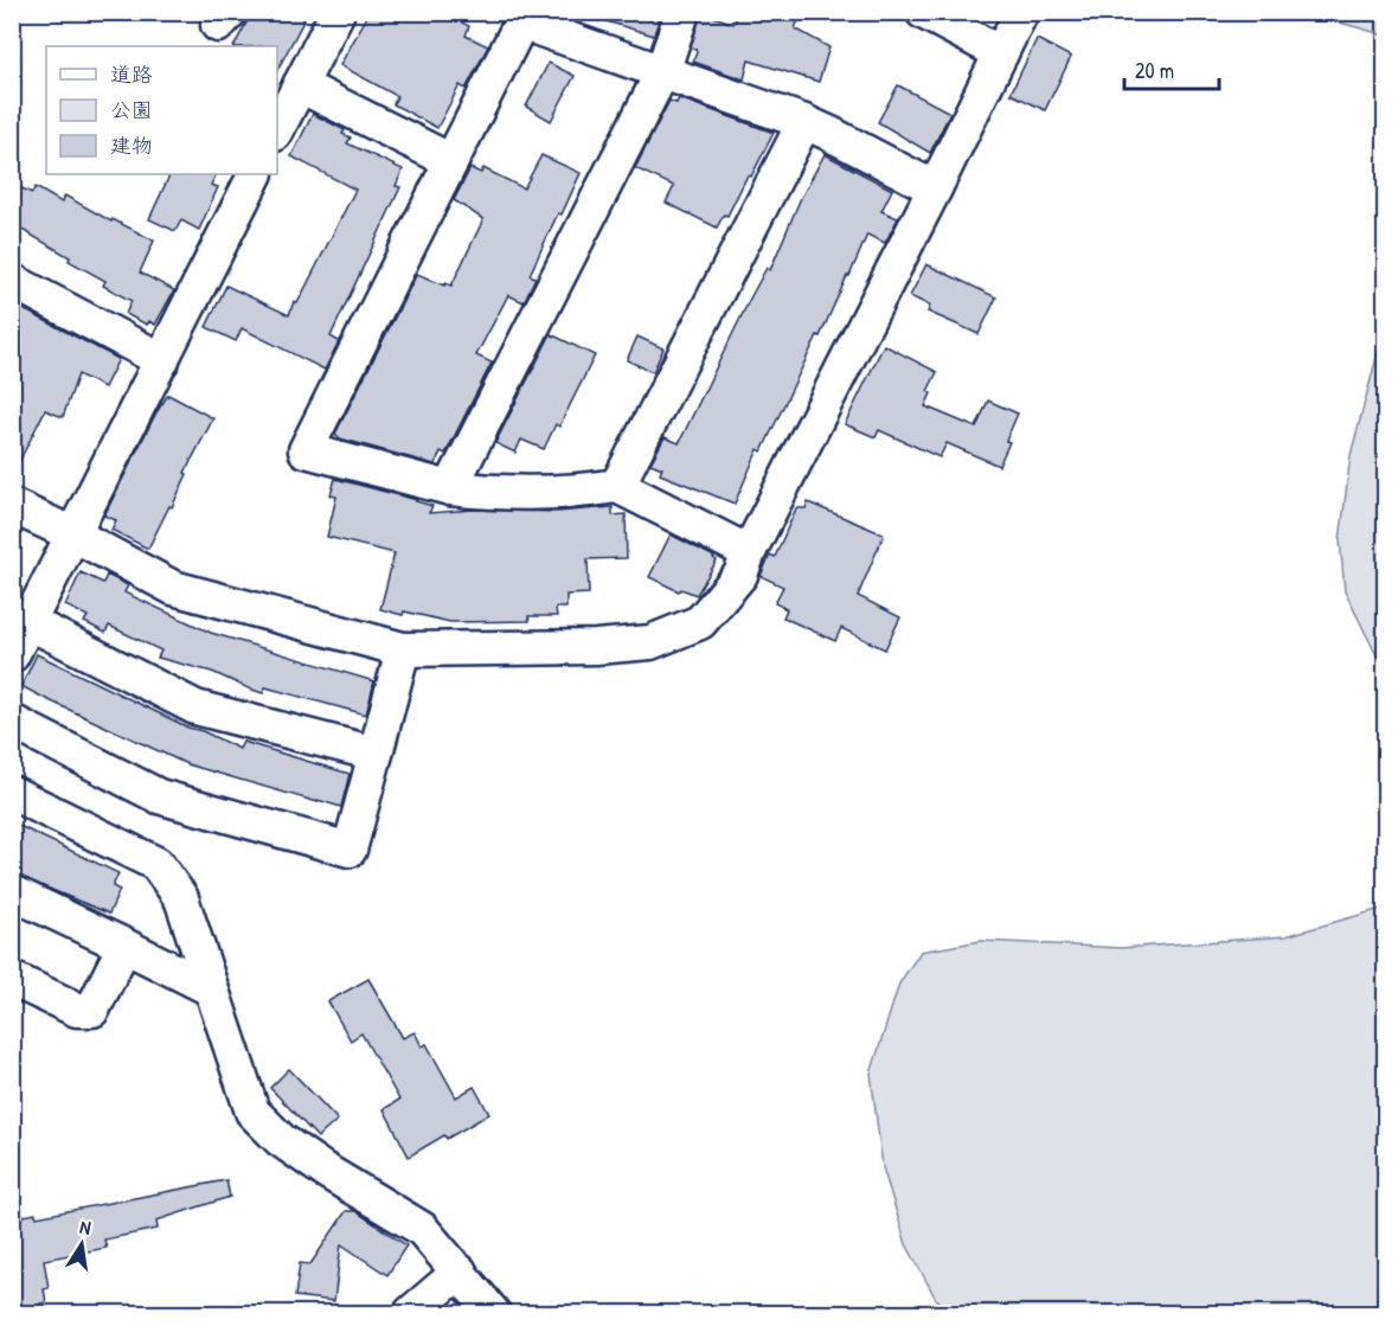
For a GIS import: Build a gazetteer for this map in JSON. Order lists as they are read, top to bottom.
{
  "legend": ["道路", "公園", "建物"],
  "scale_bar": "20 m",
  "north": "top"
}
